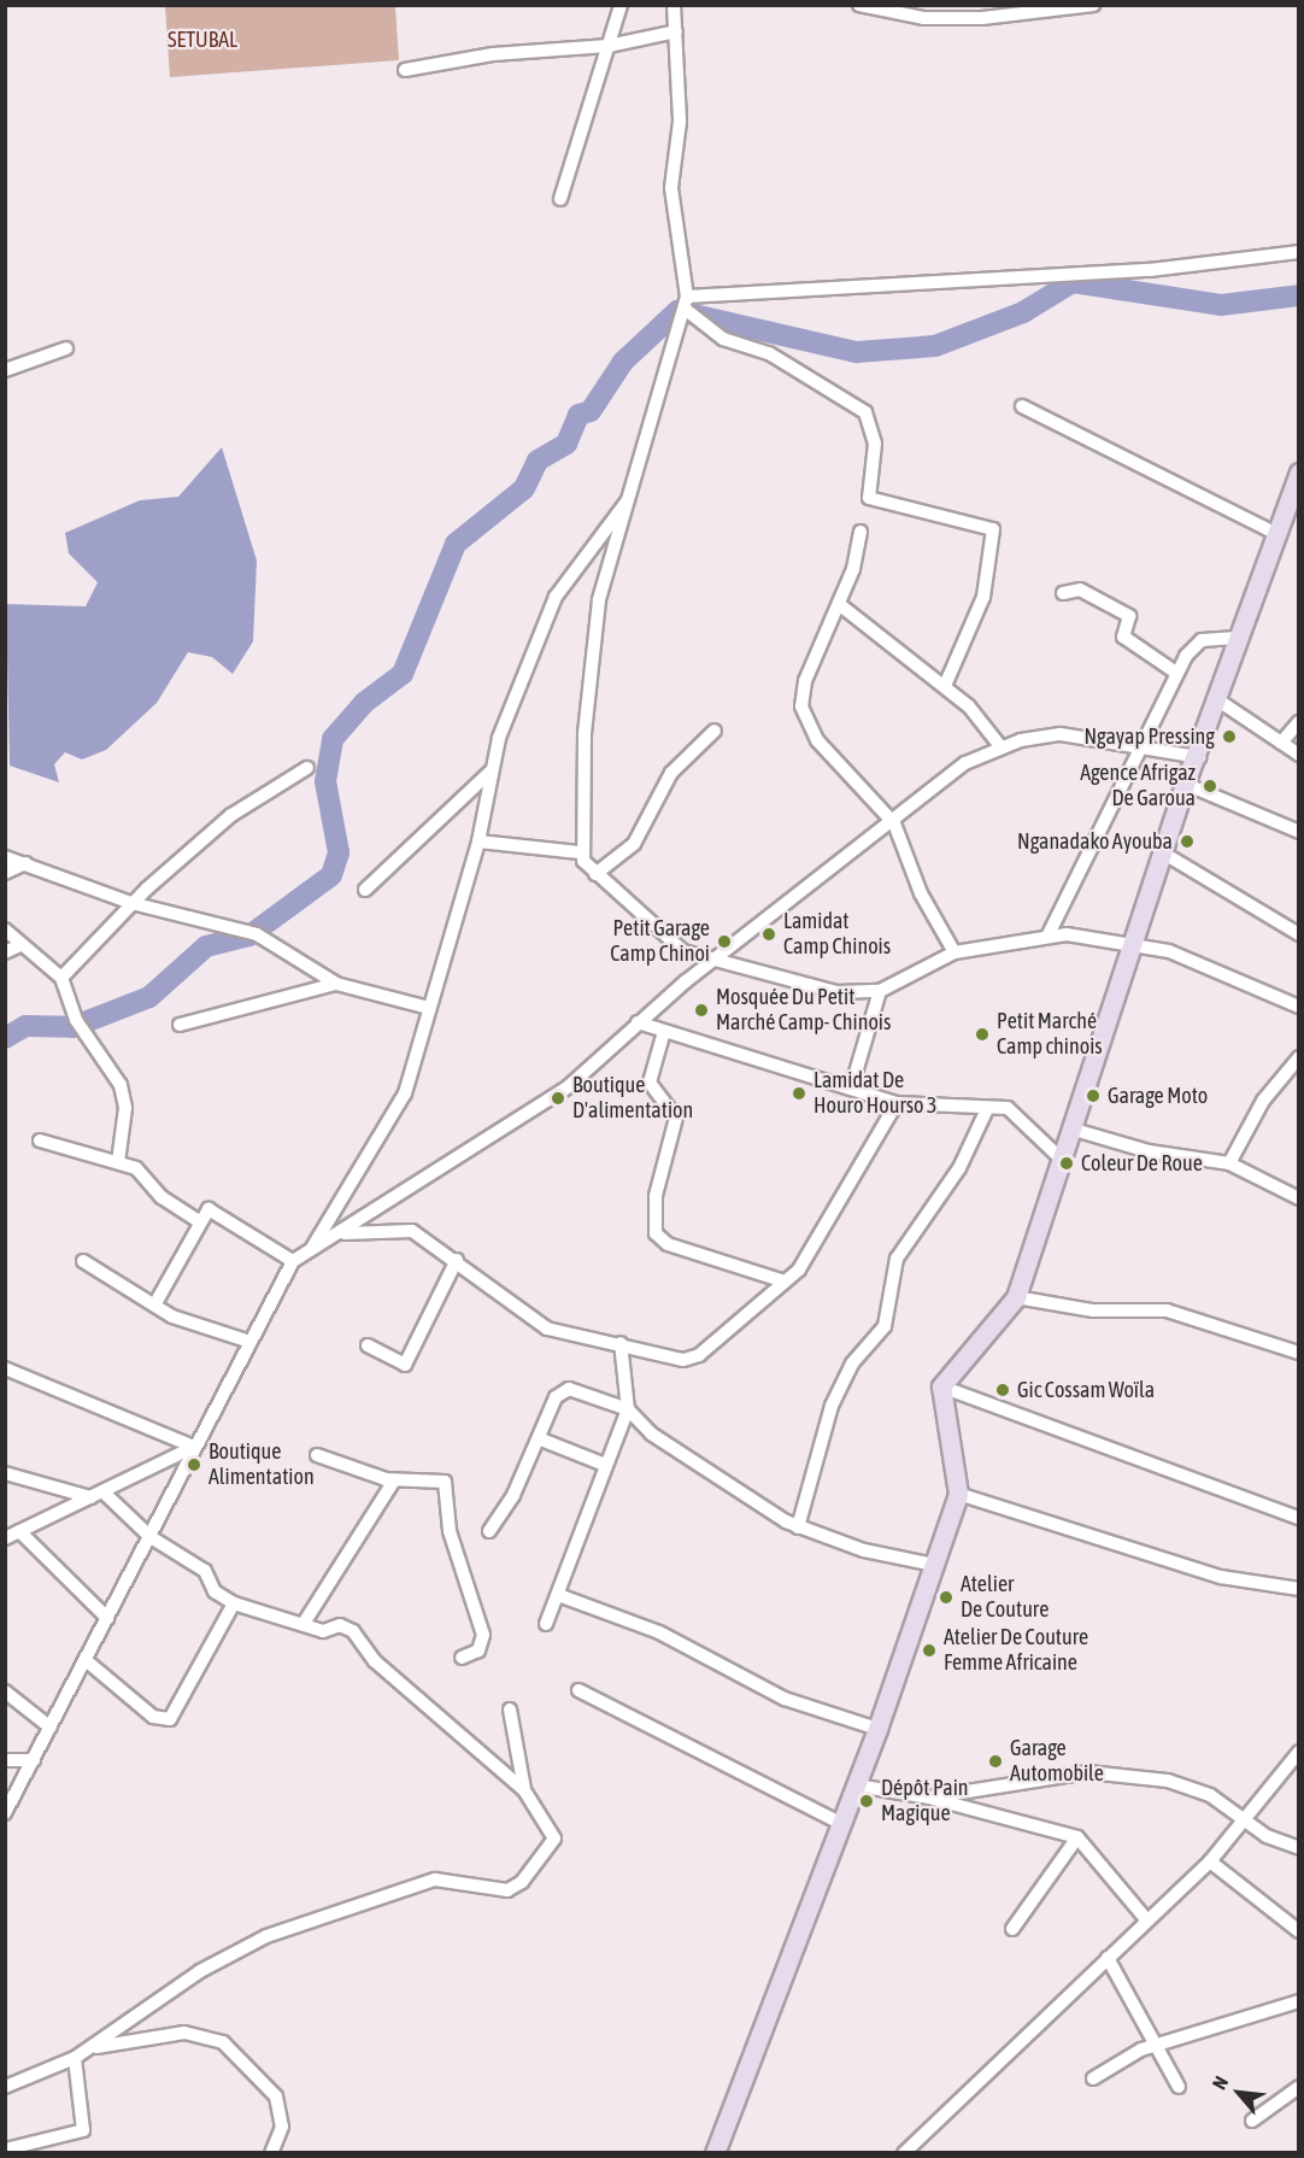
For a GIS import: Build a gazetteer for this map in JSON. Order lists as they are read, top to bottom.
{
  "parks": ["SETUBAL"],
  "places": [
    "Ngayap Pressing",
    "Agence Afrigaz De Garoua",
    "Nganadako Ayouba",
    "Lamidat Camp Chinois",
    "Petit Garage Camp Chinoi",
    "Mosquée Du Petit Marché Camp- Chinois",
    "Petit Marché Camp chinois",
    "Lamidat De Houro Hourso 3",
    "Garage Moto",
    "Boutique D'alimentation",
    "Coleur De Roue",
    "Gic Cossam Woïla",
    "Boutique Alimentation",
    "Atelier De Couture",
    "Atelier De Couture Femme Africaine",
    "Garage Automobile",
    "Dépôt Pain Magique"
  ],
  "north": "top left"
}
